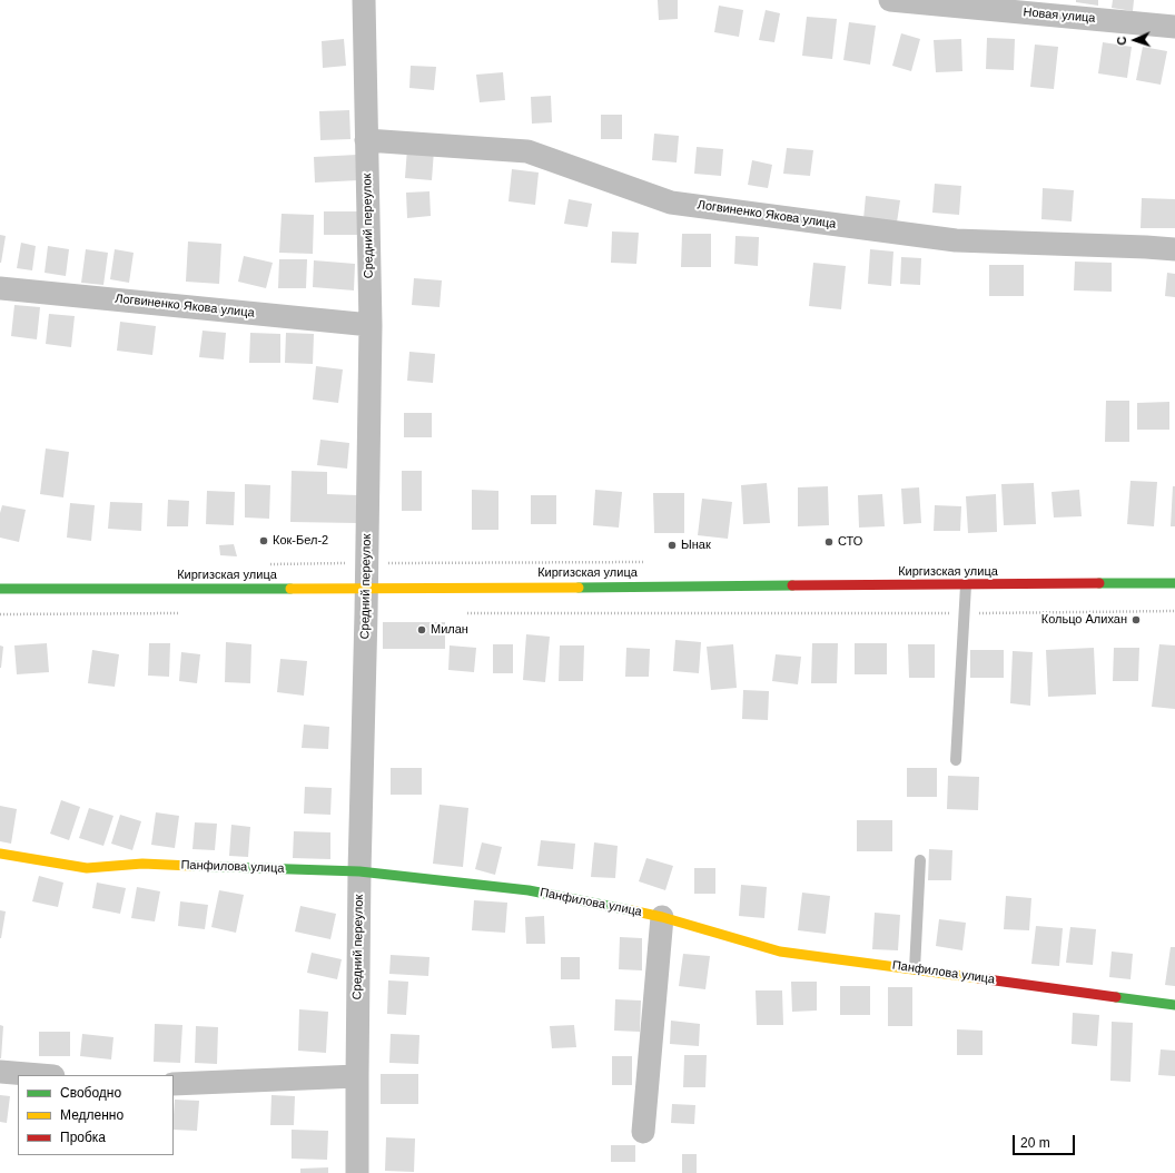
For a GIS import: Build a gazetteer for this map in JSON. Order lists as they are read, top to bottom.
{
  "streets": {
    "street": [
      "Новая улица",
      "Логвиненко Якова улица",
      "Средний переулок",
      "Киргизская улица",
      "Панфилова улица"
    ]
  },
  "crossings": [
    ["Логвиненко Якова улица", "Средний переулок"],
    ["Средний переулок", "Киргизская улица"],
    ["Средний переулок", "Панфилова улица"]
  ],
  "places": [
    "Кок-Бел-2",
    "СТО",
    "Ынак",
    "Кольцо Алихан",
    "Милан"
  ],
  "legend": ["Свободно", "Медленно", "Пробка"],
  "scale_bar": "20 m",
  "north": "left"
}
